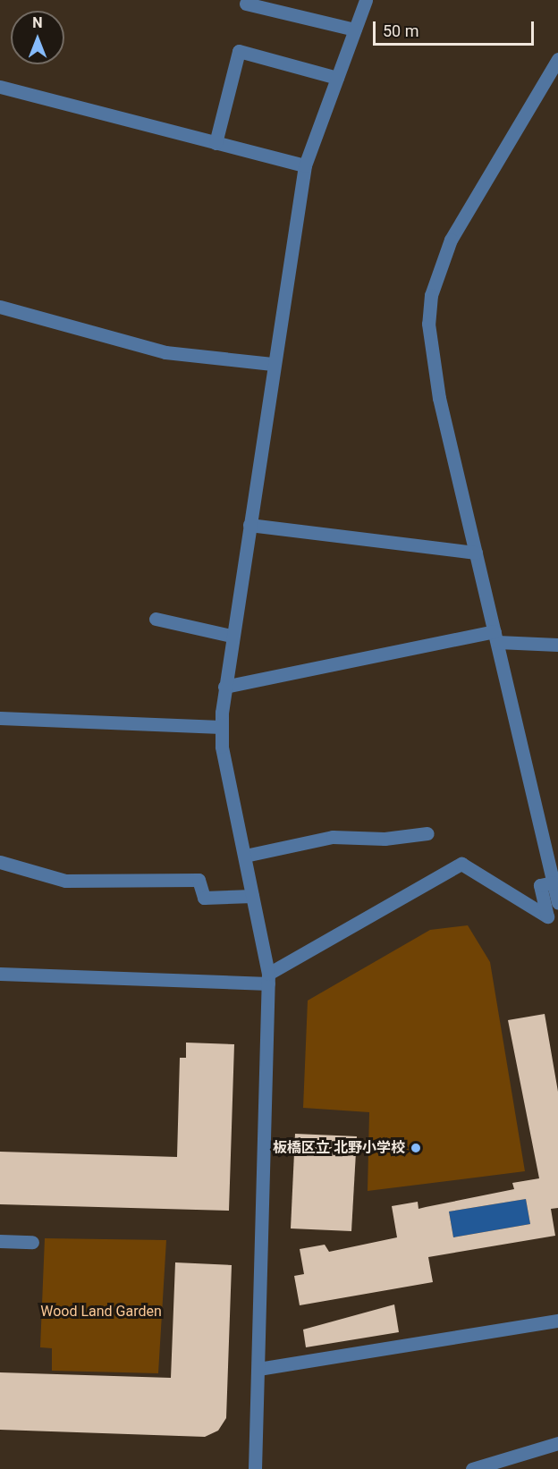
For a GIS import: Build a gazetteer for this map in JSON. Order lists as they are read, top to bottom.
{
  "parks": ["Wood Land Garden"],
  "places": ["板橋区立 北野小学校"],
  "scale_bar": "50 m",
  "north": "top"
}
